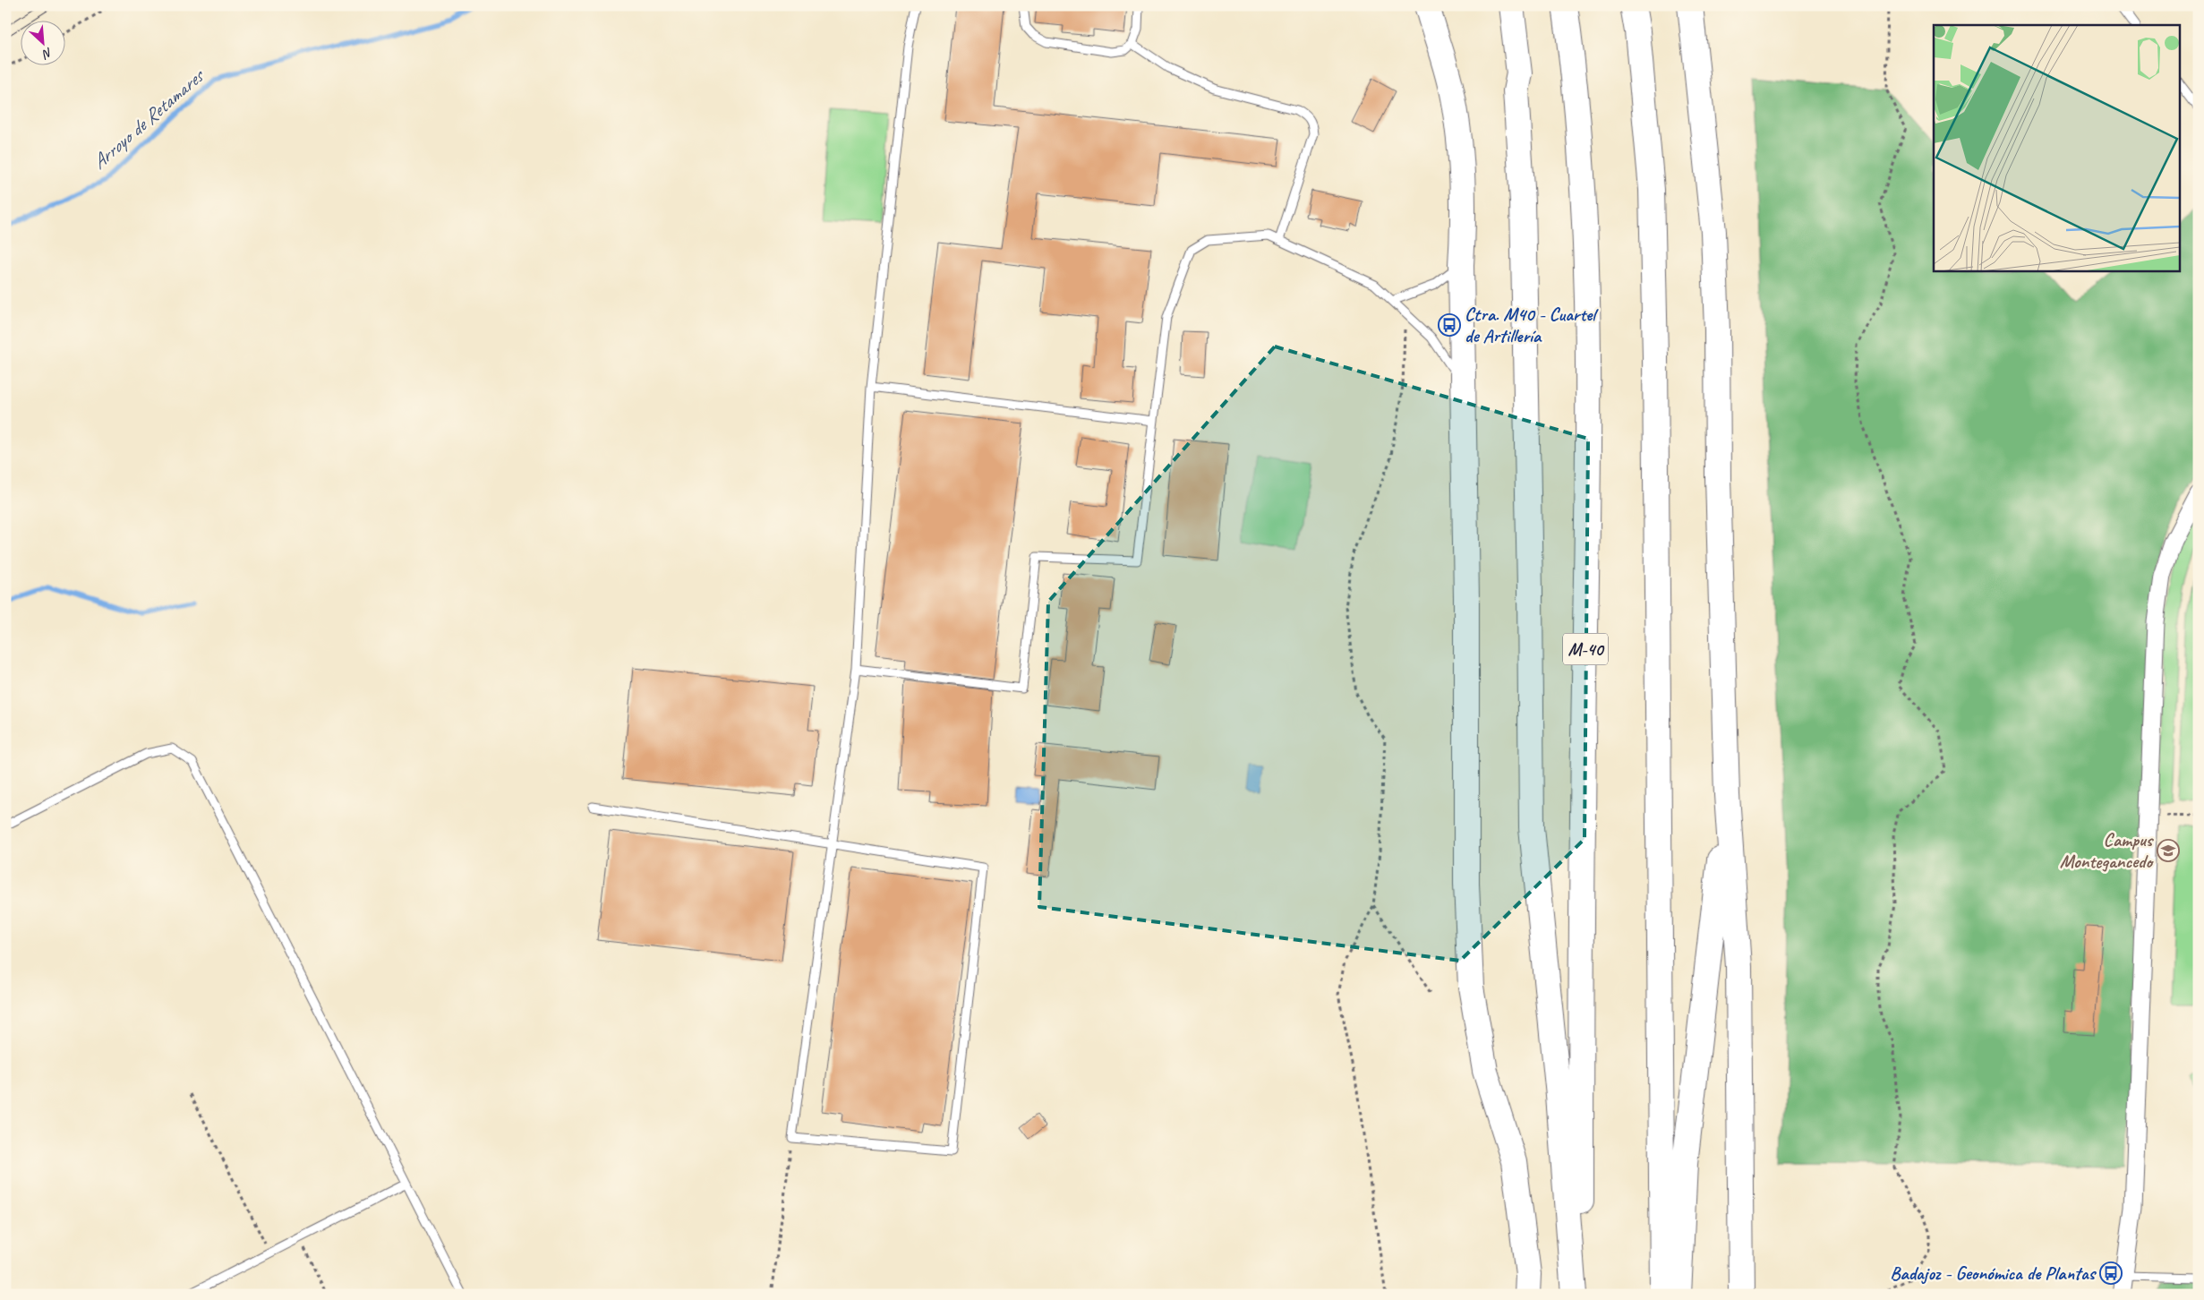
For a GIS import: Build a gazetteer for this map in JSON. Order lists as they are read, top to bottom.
{
  "streets": {
    "highway": ["M-40"]
  },
  "water": ["Arroyo de Retamares"],
  "places": {
    "bus stop": ["Ctra. M40 - Cuartel de Artillería", "Badajoz - Geonómica de Plantas"],
    "school or university": ["Campus Montegancedo"]
  },
  "north": "bottom right"
}
